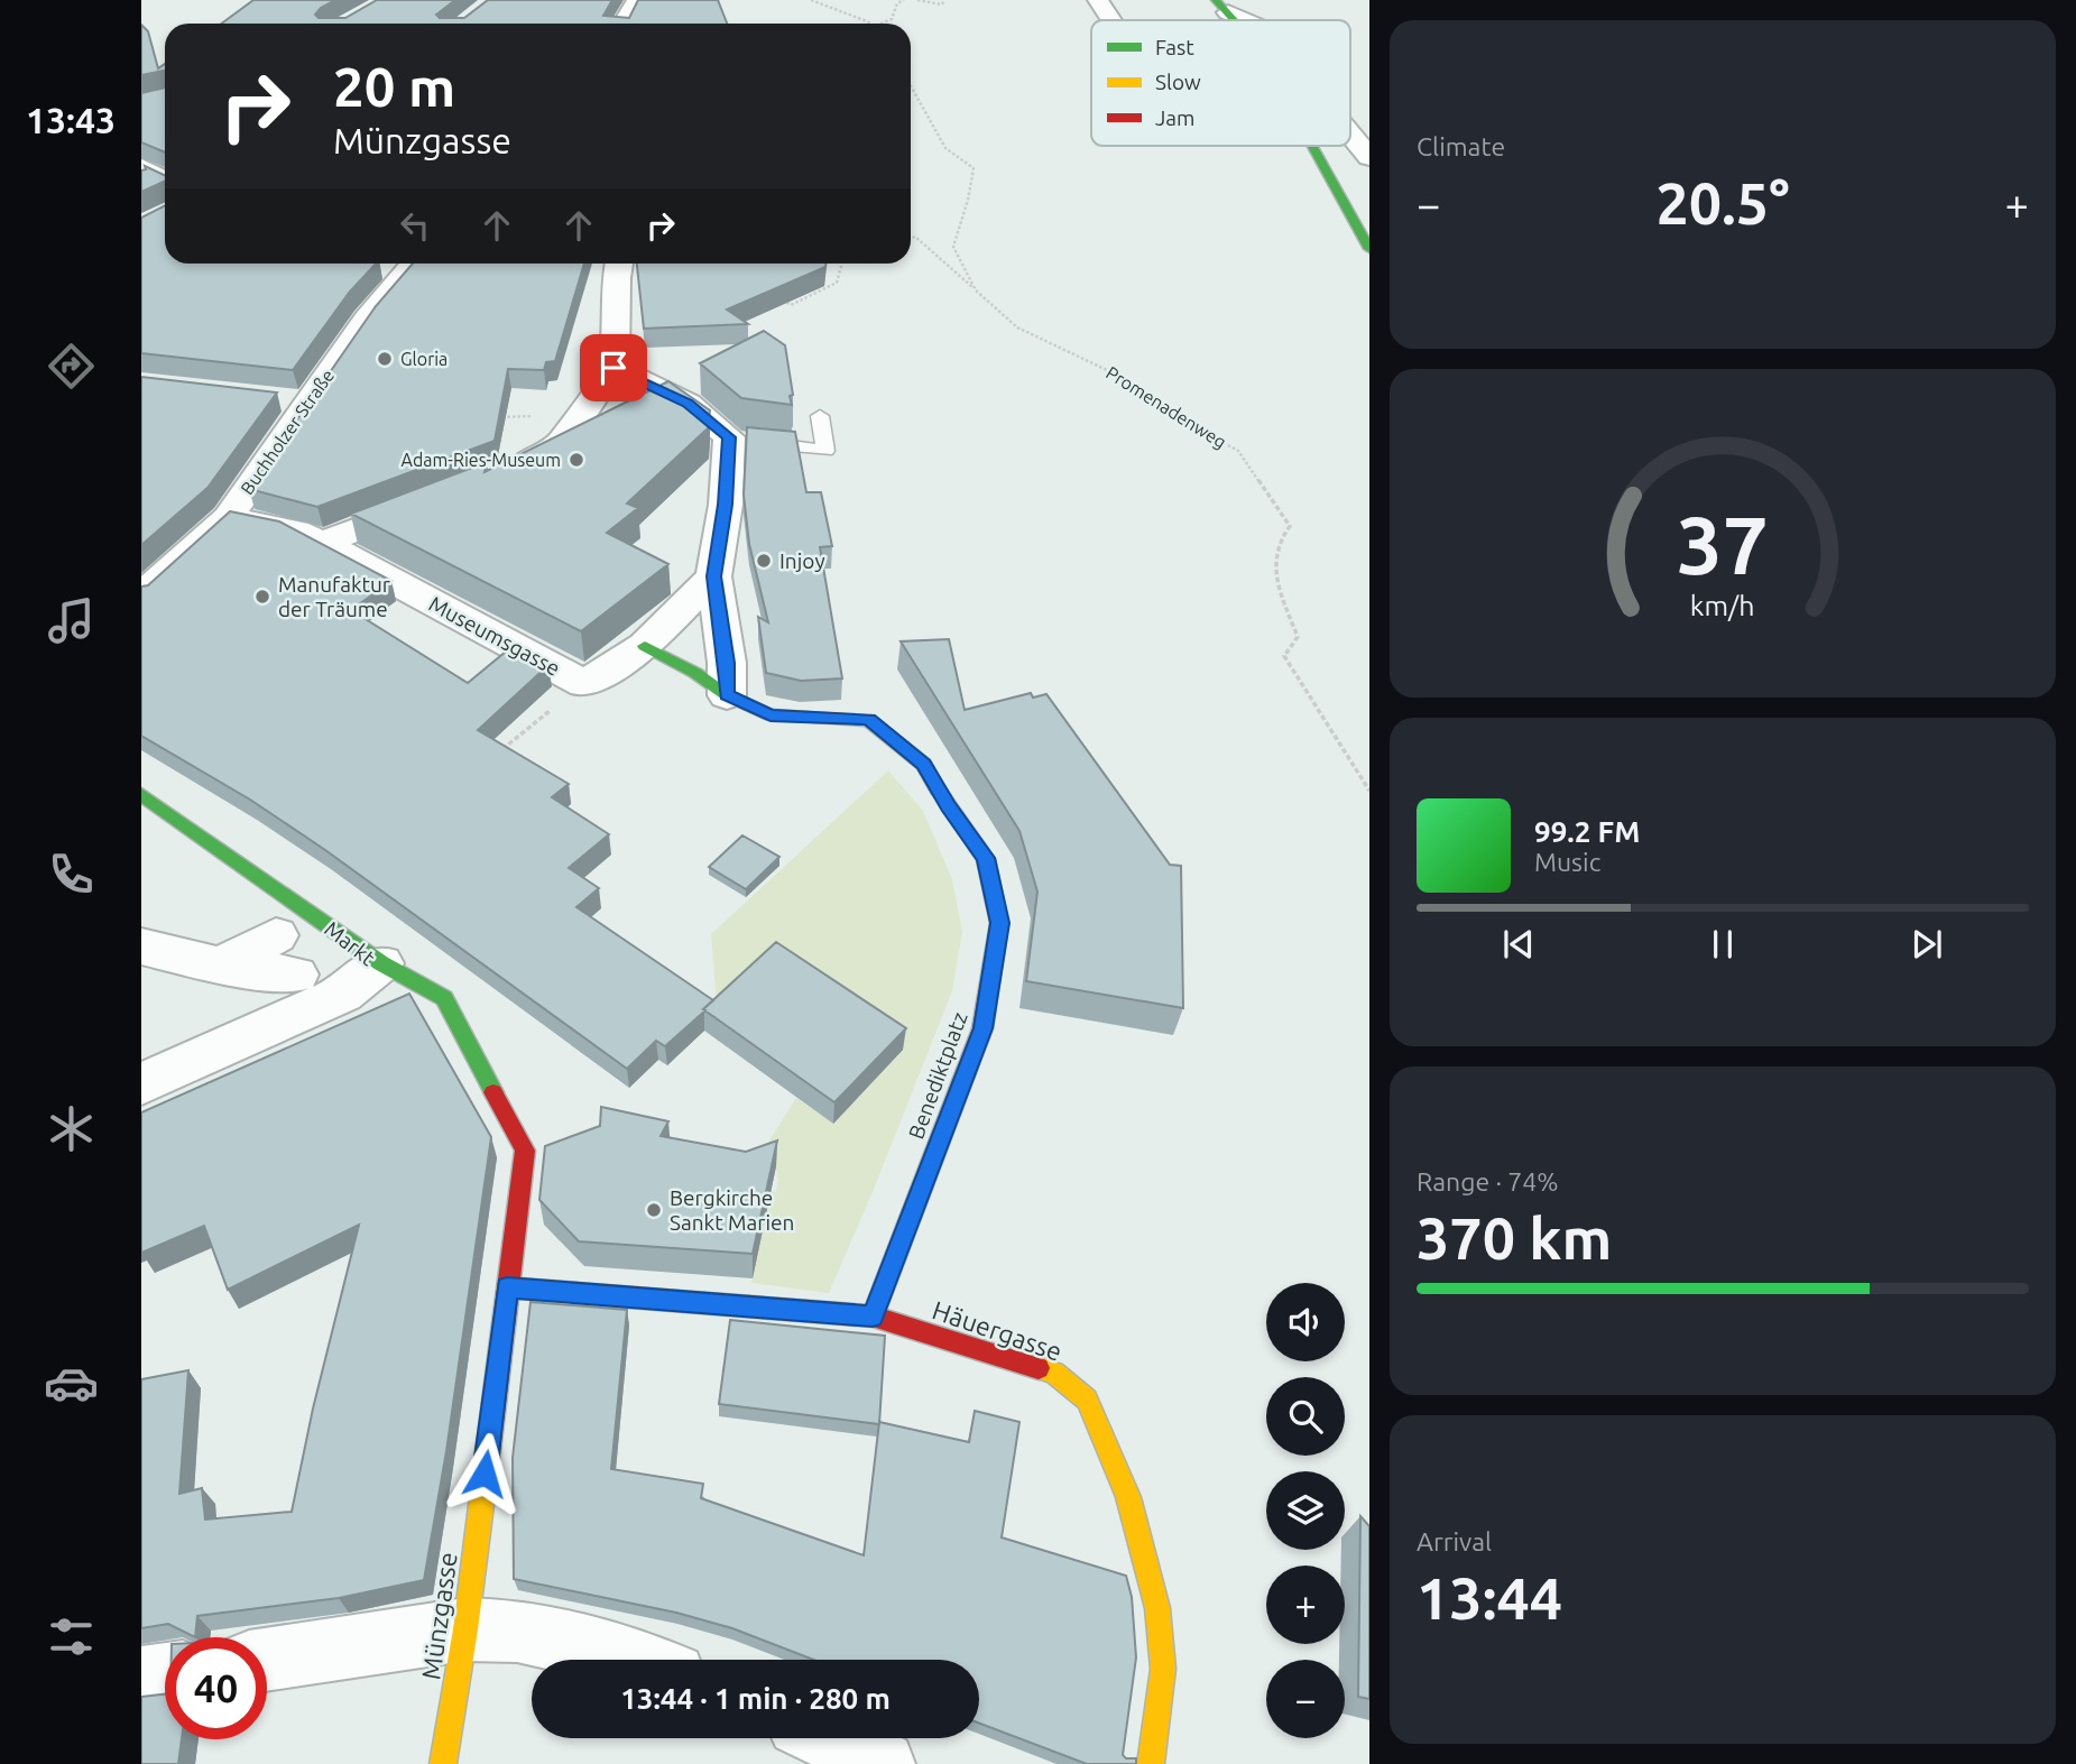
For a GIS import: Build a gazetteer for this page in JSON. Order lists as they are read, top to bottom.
{
  "streets": {
    "street": [
      "Buchholzer Straße",
      "Museumsgasse",
      "Markt",
      "Benediktplatz",
      "Häuergasse",
      "Münzgasse"
    ],
    "path": ["Promenadenweg"]
  },
  "crossings": [
    ["Buchholzer Straße", "Museumsgasse"],
    ["Markt", "Münzgasse"],
    ["Benediktplatz", "Häuergasse"],
    ["Häuergasse", "Münzgasse"]
  ],
  "places": [
    "Gloria",
    "Adam-Ries-Museum",
    "Injoy",
    "Manufaktur der Träume",
    "Bergkirche Sankt Marien"
  ],
  "legend": ["Fast", "Slow", "Jam"],
  "page": {
    "tabs": "13:43",
    "tile": [
      "Climate",
      ["Range · 74%", "370 km"],
      ["Arrival", "13:44"]
    ],
    "turn": ["20 m", "Münzgasse"],
    "heat": ["−", "20.5°", "+"],
    "song": ["99.2 FM", "Music"],
    "map_buttons": ["+", "−"],
    "limit": "40",
    "trip": "13:44 · 1 min · 280 m",
    "gauge": ["37", "km/h"]
  }
}
